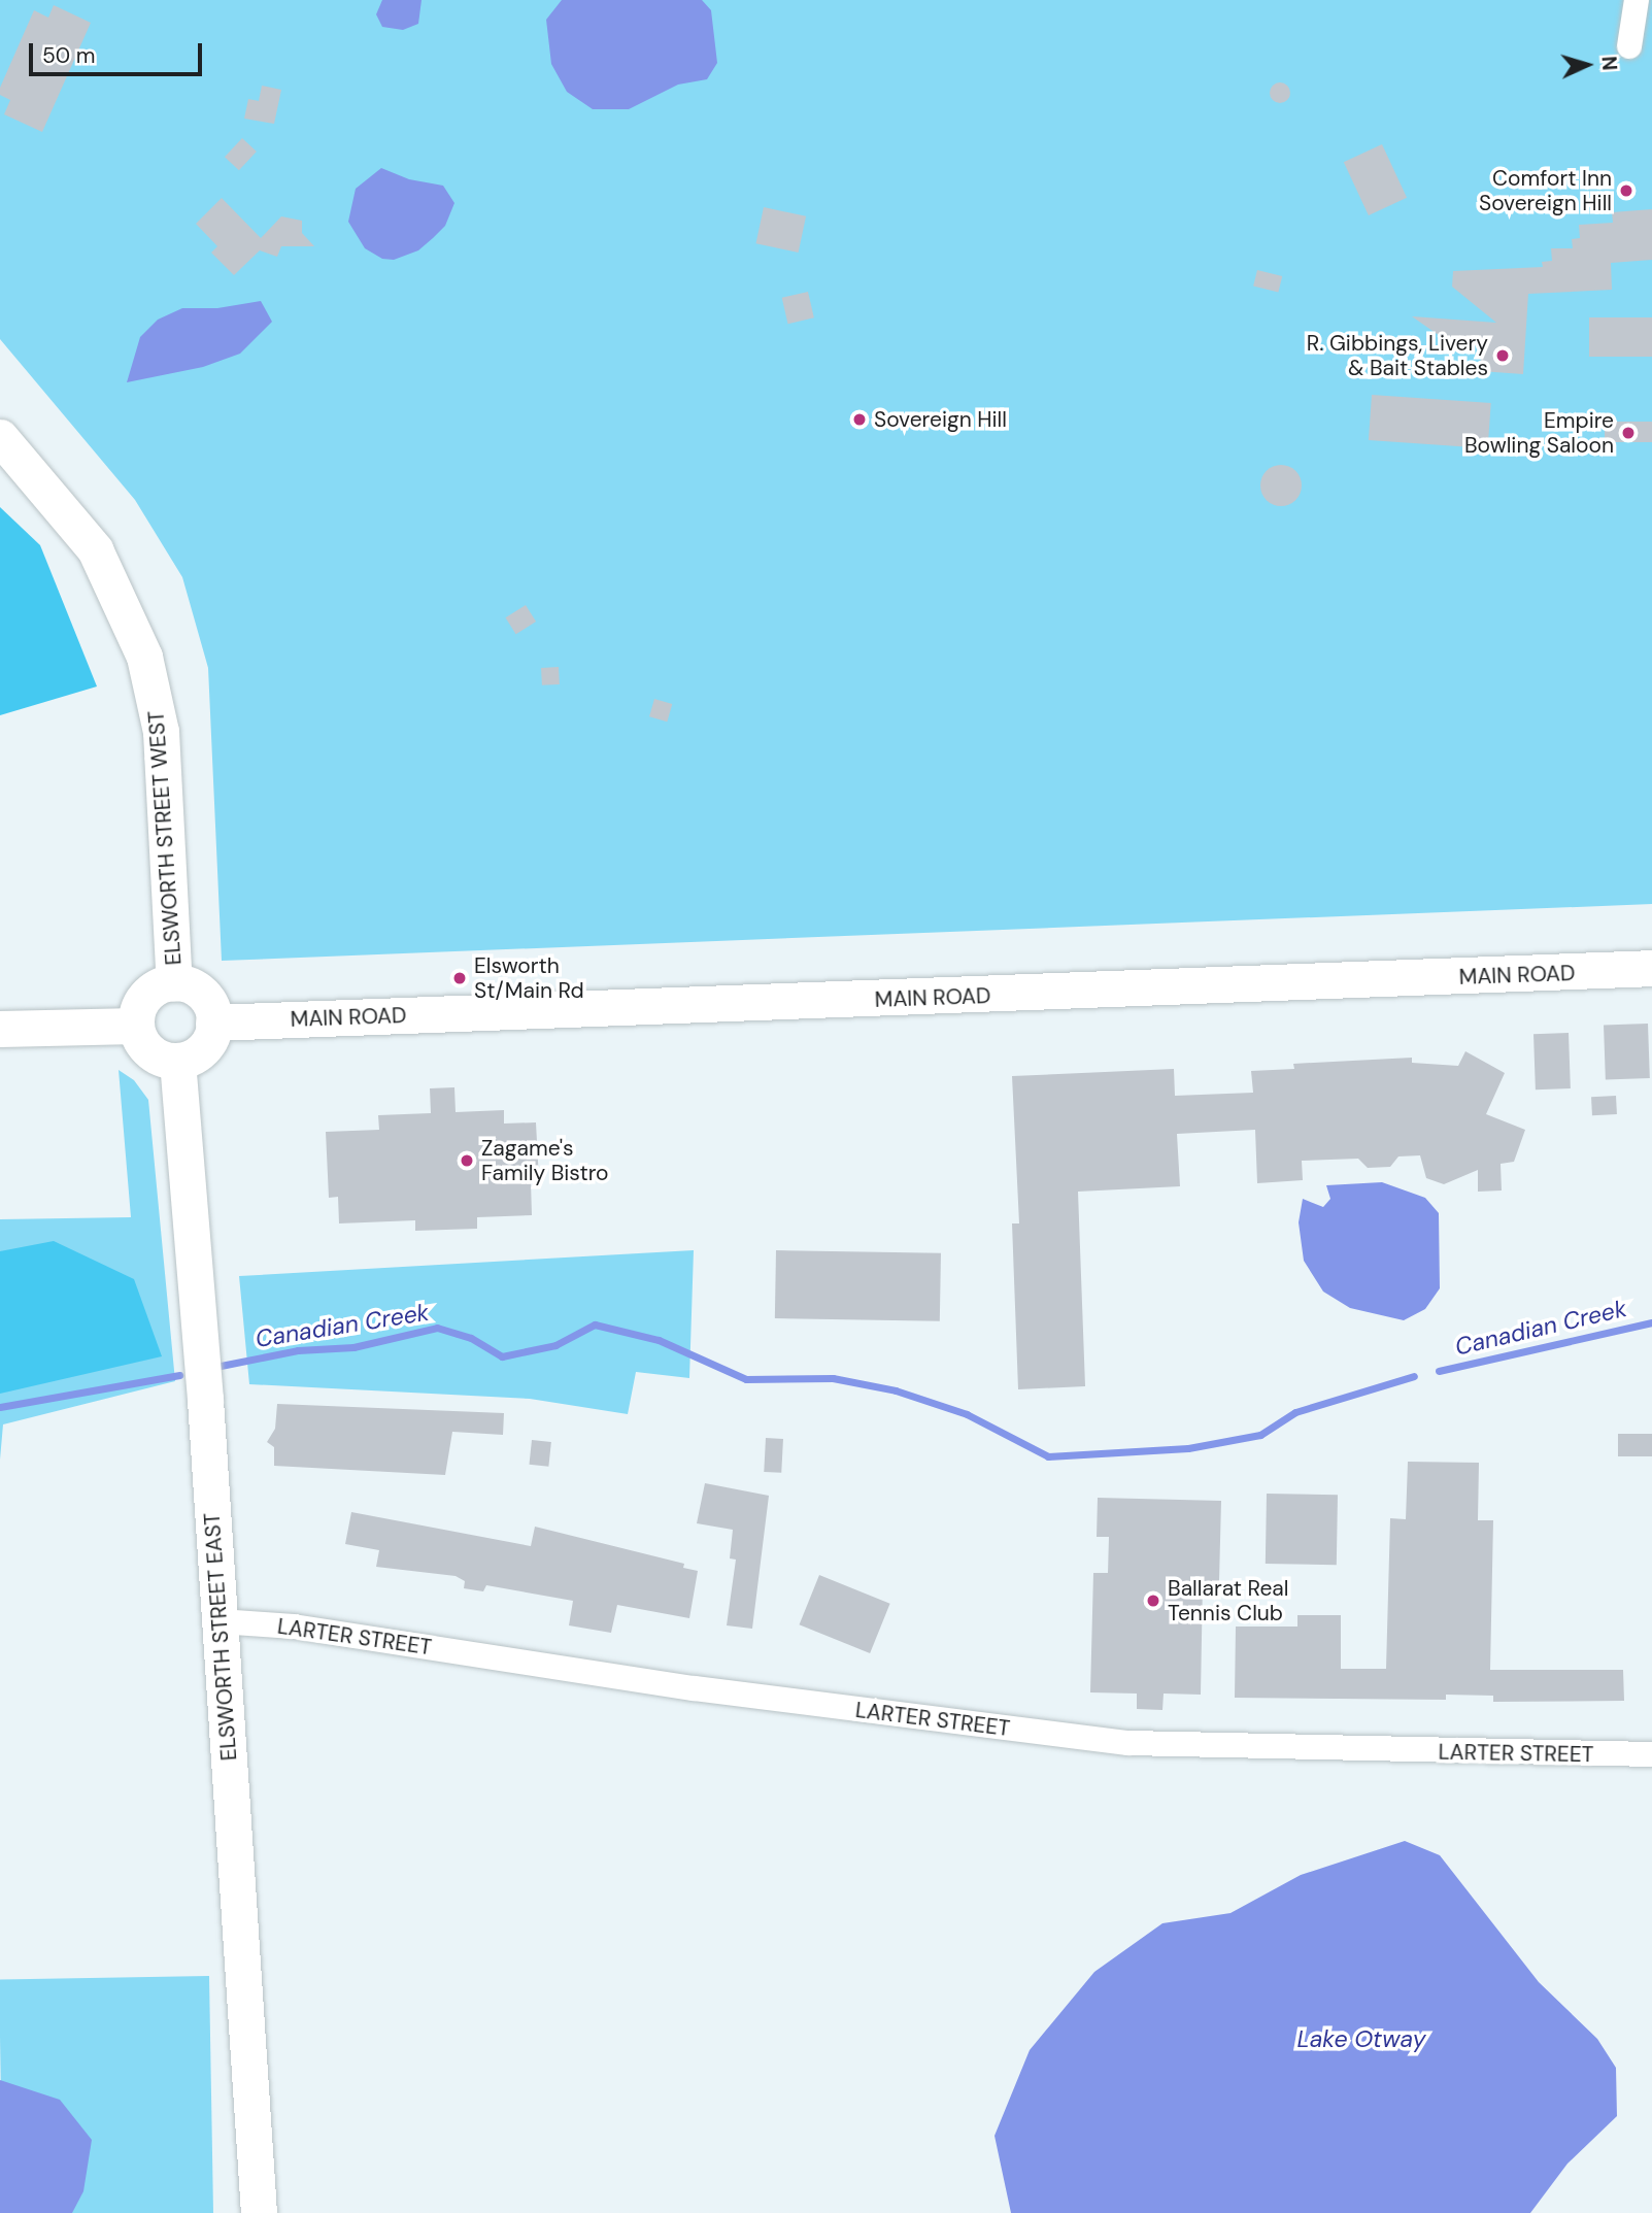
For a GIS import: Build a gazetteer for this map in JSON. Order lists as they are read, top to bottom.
{
  "streets": {
    "main road": ["ELSWORTH STREET WEST", "MAIN ROAD", "ELSWORTH STREET EAST"],
    "street": ["LARTER STREET"]
  },
  "crossings": [
    ["ELSWORTH STREET WEST", "MAIN ROAD"],
    ["ELSWORTH STREET WEST", "ELSWORTH STREET EAST"],
    ["MAIN ROAD", "ELSWORTH STREET EAST"],
    ["ELSWORTH STREET EAST", "LARTER STREET"]
  ],
  "water": ["Canadian Creek", "Lake Otway"],
  "places": [
    "Comfort Inn Sovereign Hill",
    "R. Gibbings, Livery & Bait Stables",
    "Sovereign Hill",
    "Empire Bowling Saloon",
    "Elsworth St/Main Rd",
    "Zagame's Family Bistro",
    "Ballarat Real Tennis Club"
  ],
  "scale_bar": "50 m",
  "north": "right"
}
